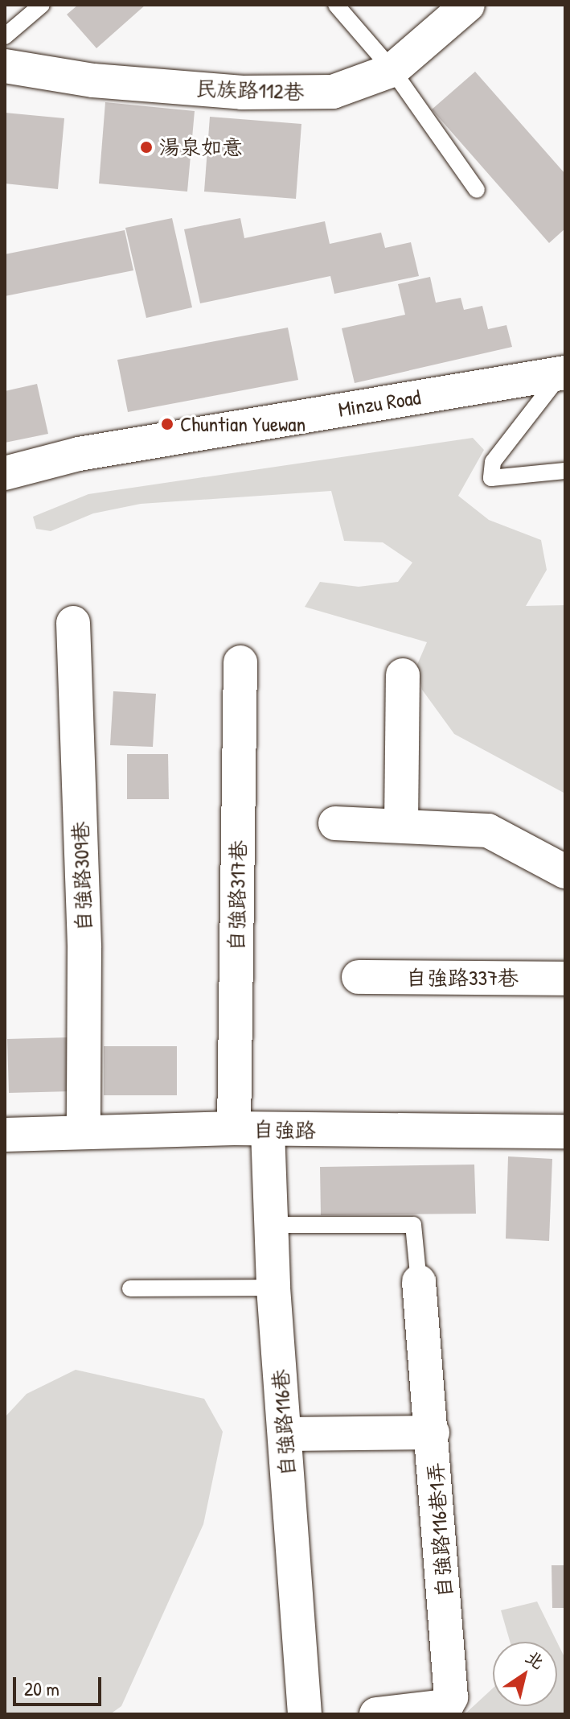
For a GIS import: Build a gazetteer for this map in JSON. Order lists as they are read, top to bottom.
{
  "streets": {
    "street": [
      "民族路112巷",
      "Minzu Road",
      "自強路309巷",
      "自強路317巷",
      "自強路337巷",
      "自強路",
      "自強路116巷",
      "自強路116巷1弄"
    ]
  },
  "crossings": [
    ["自強路309巷", "自強路"],
    ["自強路317巷", "自強路"],
    ["自強路", "自強路116巷"]
  ],
  "places": ["湯泉如意", "Chuntian Yuewan"],
  "scale_bar": "20 m",
  "north": "top right"
}
